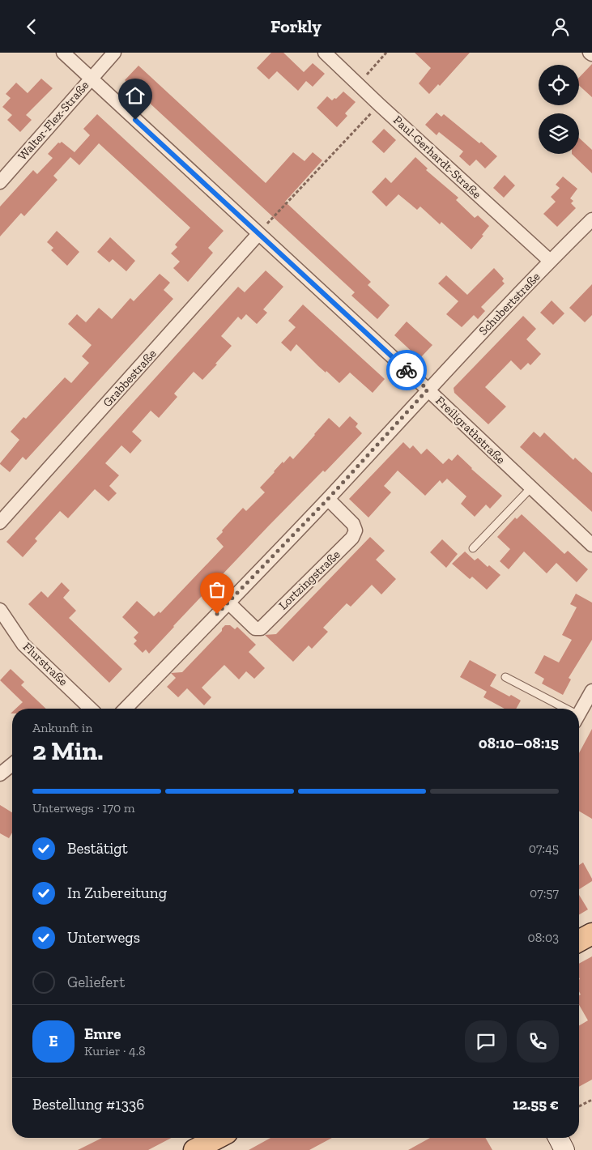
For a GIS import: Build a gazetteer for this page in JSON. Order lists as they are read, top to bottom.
{
  "streets": {
    "street": [
      "Walter-Flex-Straße",
      "Paul-Gerhardt-Straße",
      "Schubertstraße",
      "Grabbestraße",
      "Freiligrathstraße",
      "Lortzingstraße",
      "Flurstraße"
    ]
  },
  "crossings": [
    ["Walter-Flex-Straße", "Freiligrathstraße"],
    ["Paul-Gerhardt-Straße", "Schubertstraße"],
    ["Schubertstraße", "Freiligrathstraße"],
    ["Grabbestraße", "Freiligrathstraße"]
  ],
  "page": {
    "header": "Forkly",
    "heading": ["2 Min.", "Ankunft in", "08:10–08:15"],
    "panel": [
      "Emre",
      "Kurier · 4.8",
      "Bestellung #1336",
      "12.55 €"
    ],
    "bar": "Unterwegs · 170 m",
    "list": [
      ["Bestätigt", "07:45"],
      ["In Zubereitung", "07:57"],
      ["Unterwegs", "08:03"],
      "Geliefert"
    ],
    "round": "E"
  }
}
